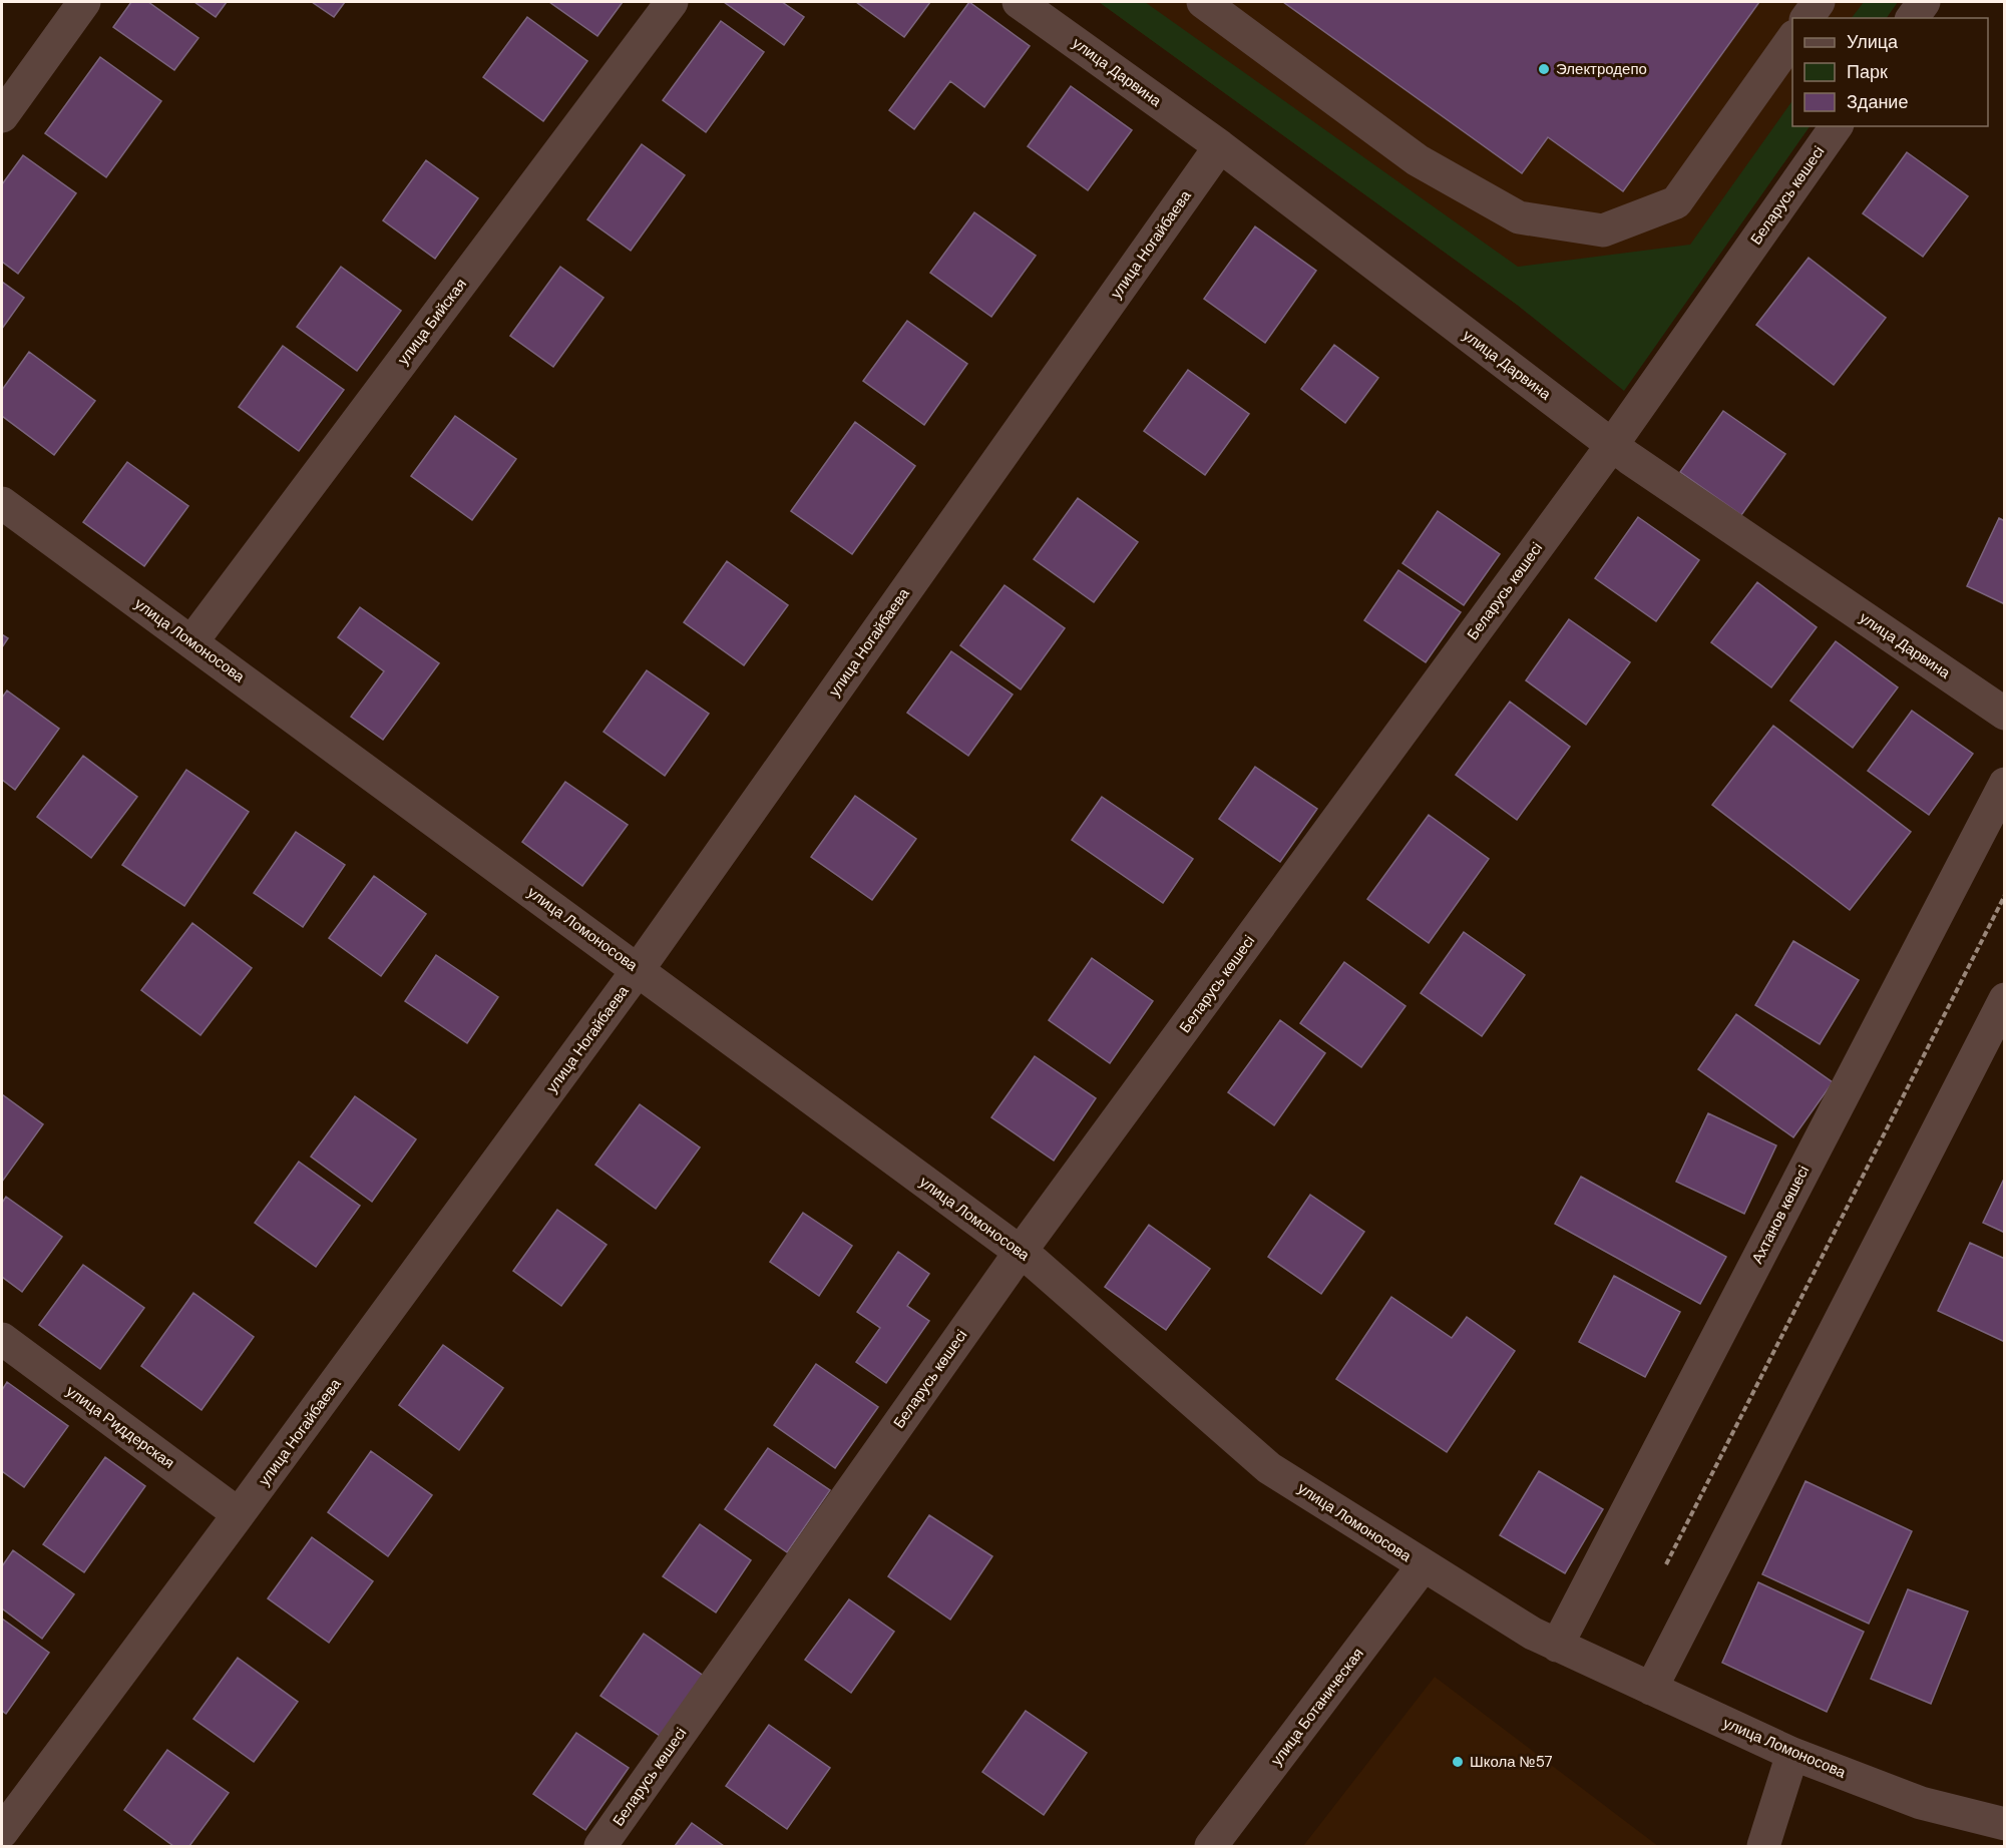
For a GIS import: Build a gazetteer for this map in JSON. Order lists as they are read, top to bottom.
{
  "streets": {
    "street": [
      "улица Дарвина",
      "Беларусь көшесі",
      "улица Ногайбаева",
      "улица Бийская",
      "улица Ломоносова",
      "Ахтанов көшесі",
      "улица Риддерская",
      "улица Ботаническая"
    ]
  },
  "crossings": [
    ["улица Дарвина", "Беларусь көшесі"],
    ["улица Дарвина", "улица Ногайбаева"],
    ["Беларусь көшесі", "улица Ломоносова"],
    ["улица Ногайбаева", "улица Ломоносова"],
    ["улица Ногайбаева", "улица Риддерская"],
    ["улица Бийская", "улица Ломоносова"],
    ["улица Ломоносова", "Ахтанов көшесі"],
    ["улица Ломоносова", "улица Ботаническая"]
  ],
  "places": ["Электродепо", "Школа №57"],
  "legend": ["Улица", "Парк", "Здание"]
}
